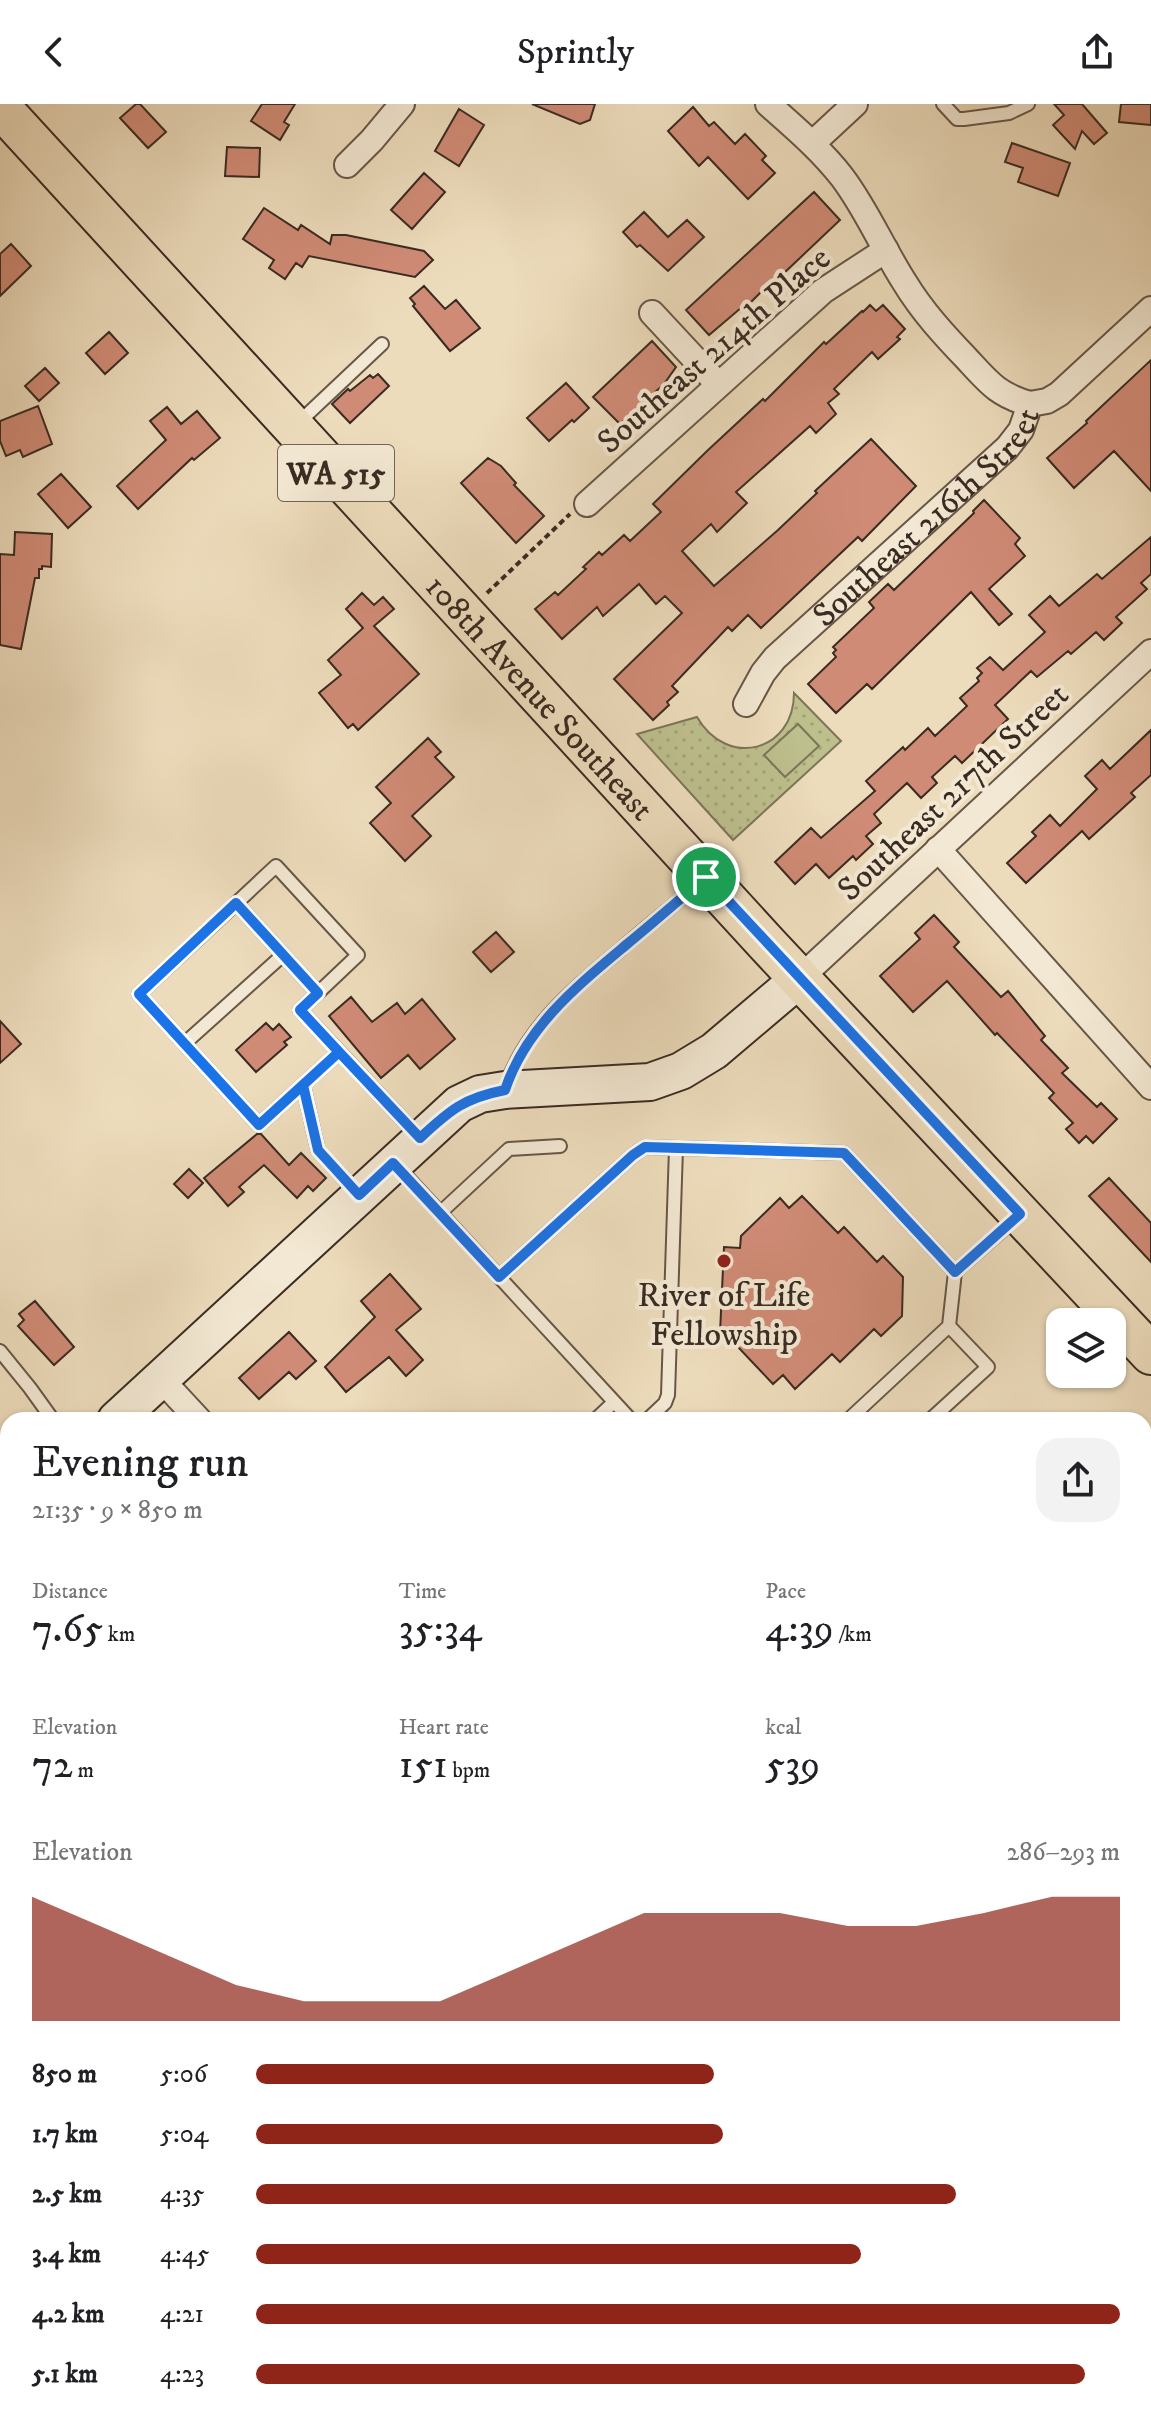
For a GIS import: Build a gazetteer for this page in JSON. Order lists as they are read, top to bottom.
{
  "streets": {
    "main road": ["WA 515", "108th Avenue Southeast"],
    "street": ["Southeast 214th Place", "Southeast 216th Street", "Southeast 217th Street"]
  },
  "crossings": [
    ["108th Avenue Southeast", "Southeast 217th Street"]
  ],
  "places": ["River of Life Fellowship"],
  "page": {
    "header": "Sprintly",
    "heading": ["Evening run", "21:35 · 9 × 850 m"],
    "stats": [
      ["Distance", "7.65 km"],
      ["Time", "35:34"],
      ["Pace", "4:39 /km"],
      ["Elevation", "72 m"],
      ["Heart rate", "151 bpm"],
      ["kcal", "539"]
    ],
    "chart": ["Elevation", "286–293 m"],
    "list": [
      {
        "name": "850 m",
        "note": "5:06"
      },
      {
        "name": "1.7 km",
        "note": "5:04"
      },
      {
        "name": "2.5 km",
        "note": "4:35"
      },
      {
        "name": "3.4 km",
        "note": "4:45"
      },
      {
        "name": "4.2 km",
        "note": "4:21"
      },
      {
        "name": "5.1 km",
        "note": "4:23"
      }
    ]
  }
}
